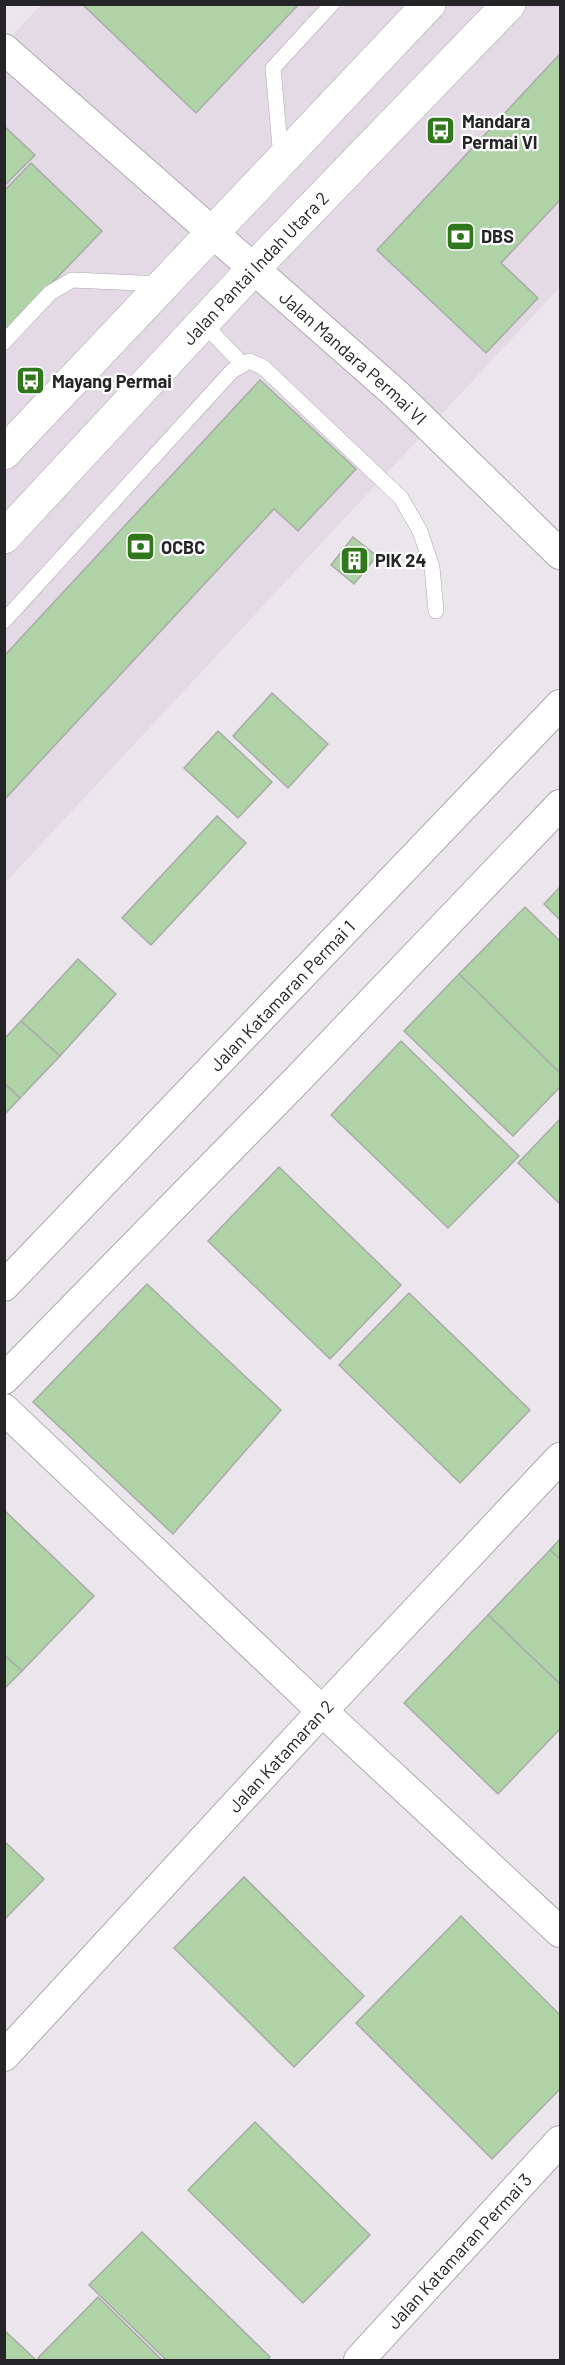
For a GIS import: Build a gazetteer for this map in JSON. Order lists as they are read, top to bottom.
{
  "streets": {
    "street": [
      "Jalan Pantai Indah Utara 2",
      "Jalan Mandara Permai VI",
      "Jalan Katamaran Permai 1",
      "Jalan Katamaran 2",
      "Jalan Katamaran Permai 3"
    ]
  },
  "crossings": [
    ["Jalan Pantai Indah Utara 2", "Jalan Mandara Permai VI"]
  ],
  "places": {
    "bus stop": ["Mandara Permai VI", "Mayang Permai"],
    "bank": ["DBS", "OCBC"],
    "building": ["PIK 24"]
  }
}
